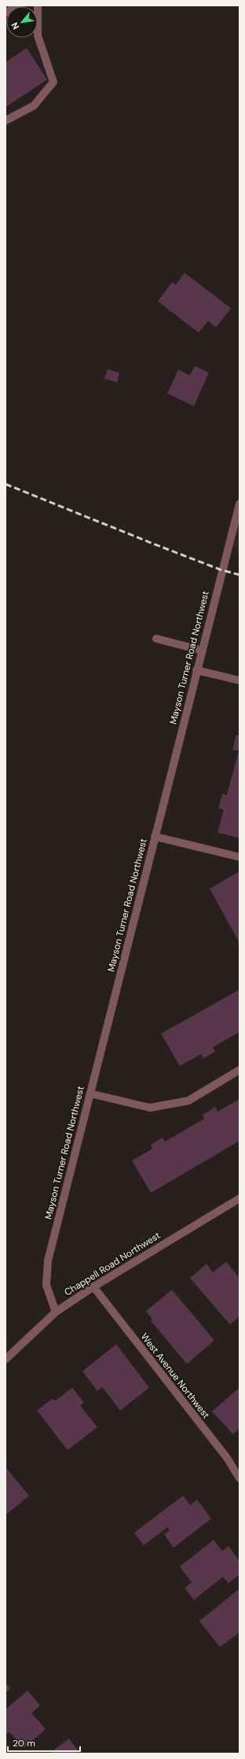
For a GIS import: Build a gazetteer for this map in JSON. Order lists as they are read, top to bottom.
{
  "streets": {
    "street": ["Mayson Turner Road Northwest", "Chappell Road Northwest", "West Avenue Northwest"]
  },
  "crossings": [
    ["Mayson Turner Road Northwest", "Chappell Road Northwest"],
    ["Chappell Road Northwest", "West Avenue Northwest"]
  ],
  "scale_bar": "20 m",
  "north": "bottom left"
}
